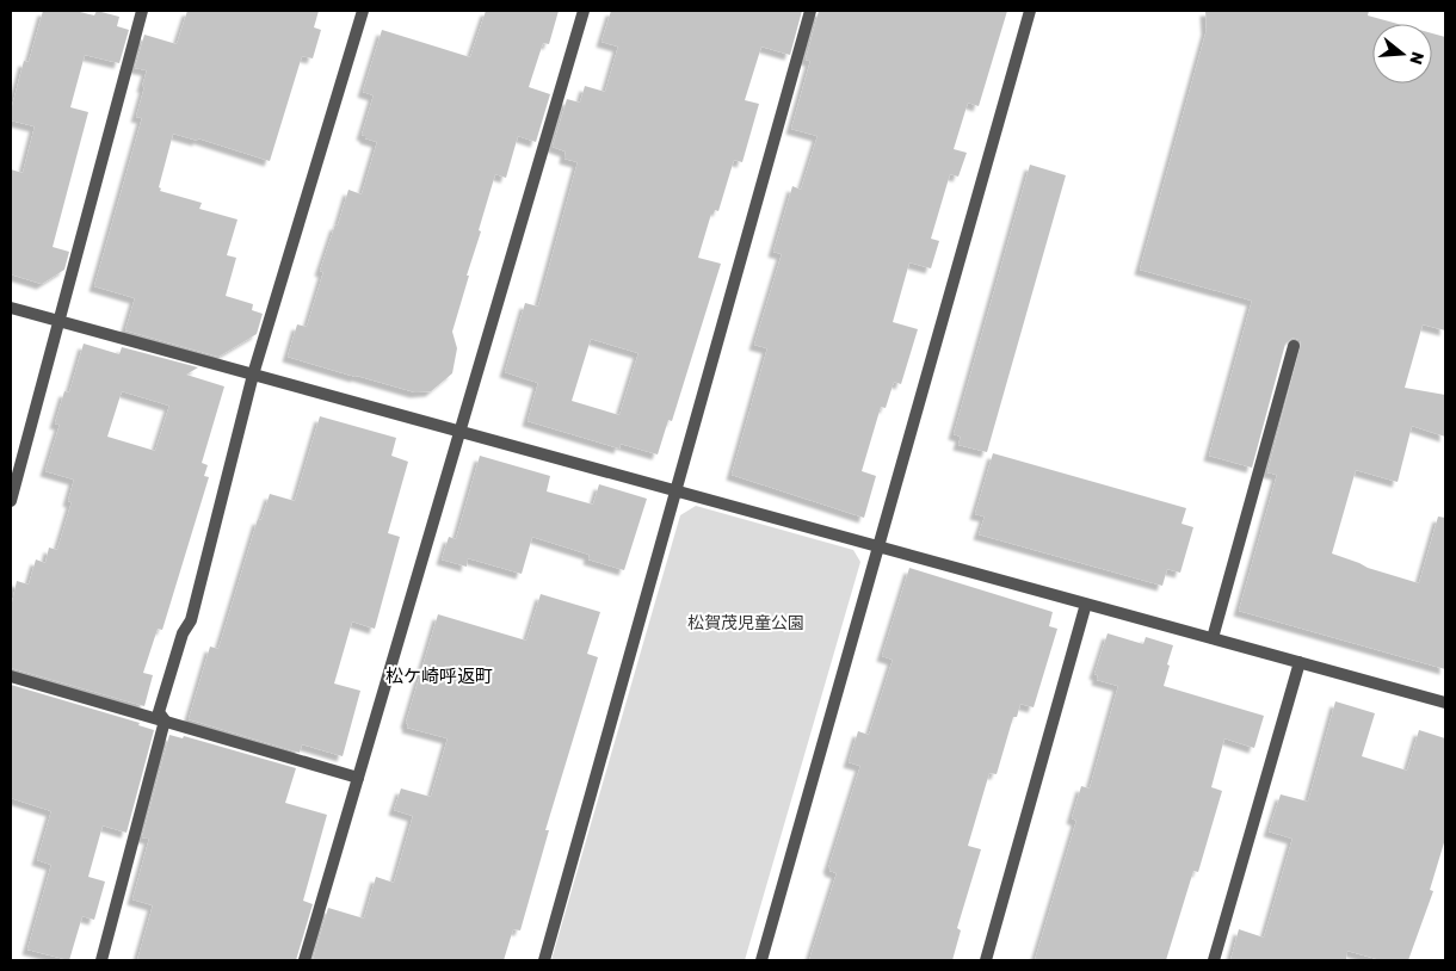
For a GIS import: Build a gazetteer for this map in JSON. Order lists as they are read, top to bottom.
{
  "districts": ["松ケ崎呼返町"],
  "parks": ["松賀茂児童公園"],
  "north": "right"
}
